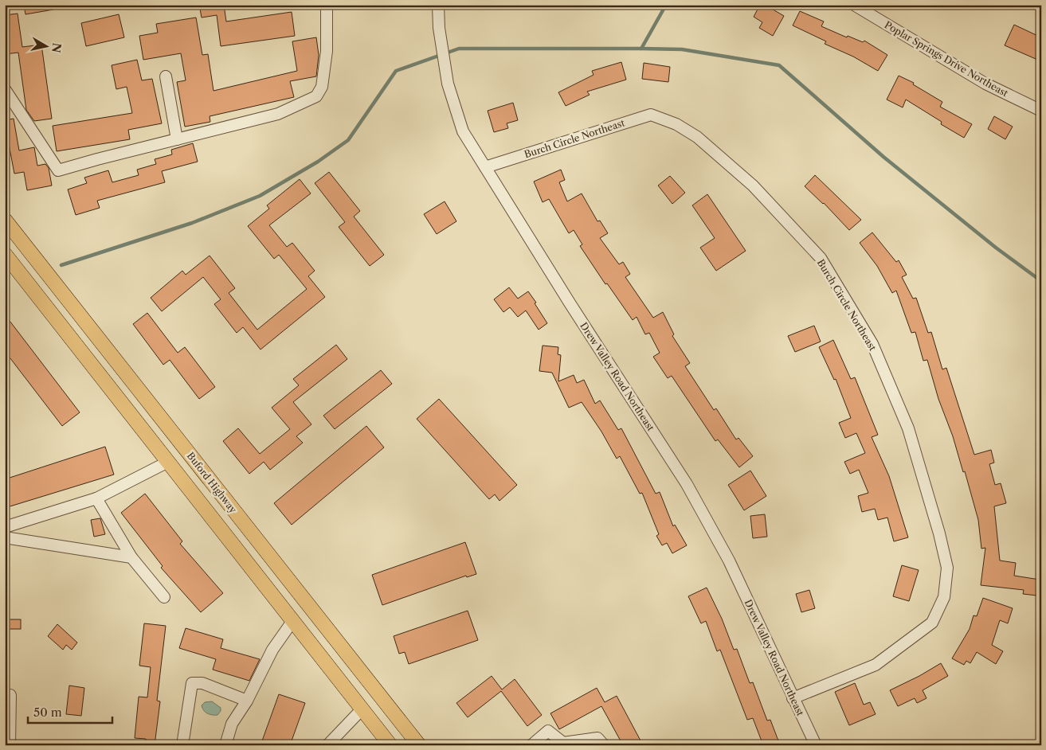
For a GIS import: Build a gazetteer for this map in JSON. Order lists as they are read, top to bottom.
{
  "streets": {
    "main road": ["Buford Highway"],
    "street": ["Poplar Springs Drive Northeast", "Burch Circle Northeast", "Drew Valley Road Northeast"]
  },
  "crossings": [
    ["Burch Circle Northeast", "Drew Valley Road Northeast"]
  ],
  "scale_bar": "50 m",
  "north": "right"
}
